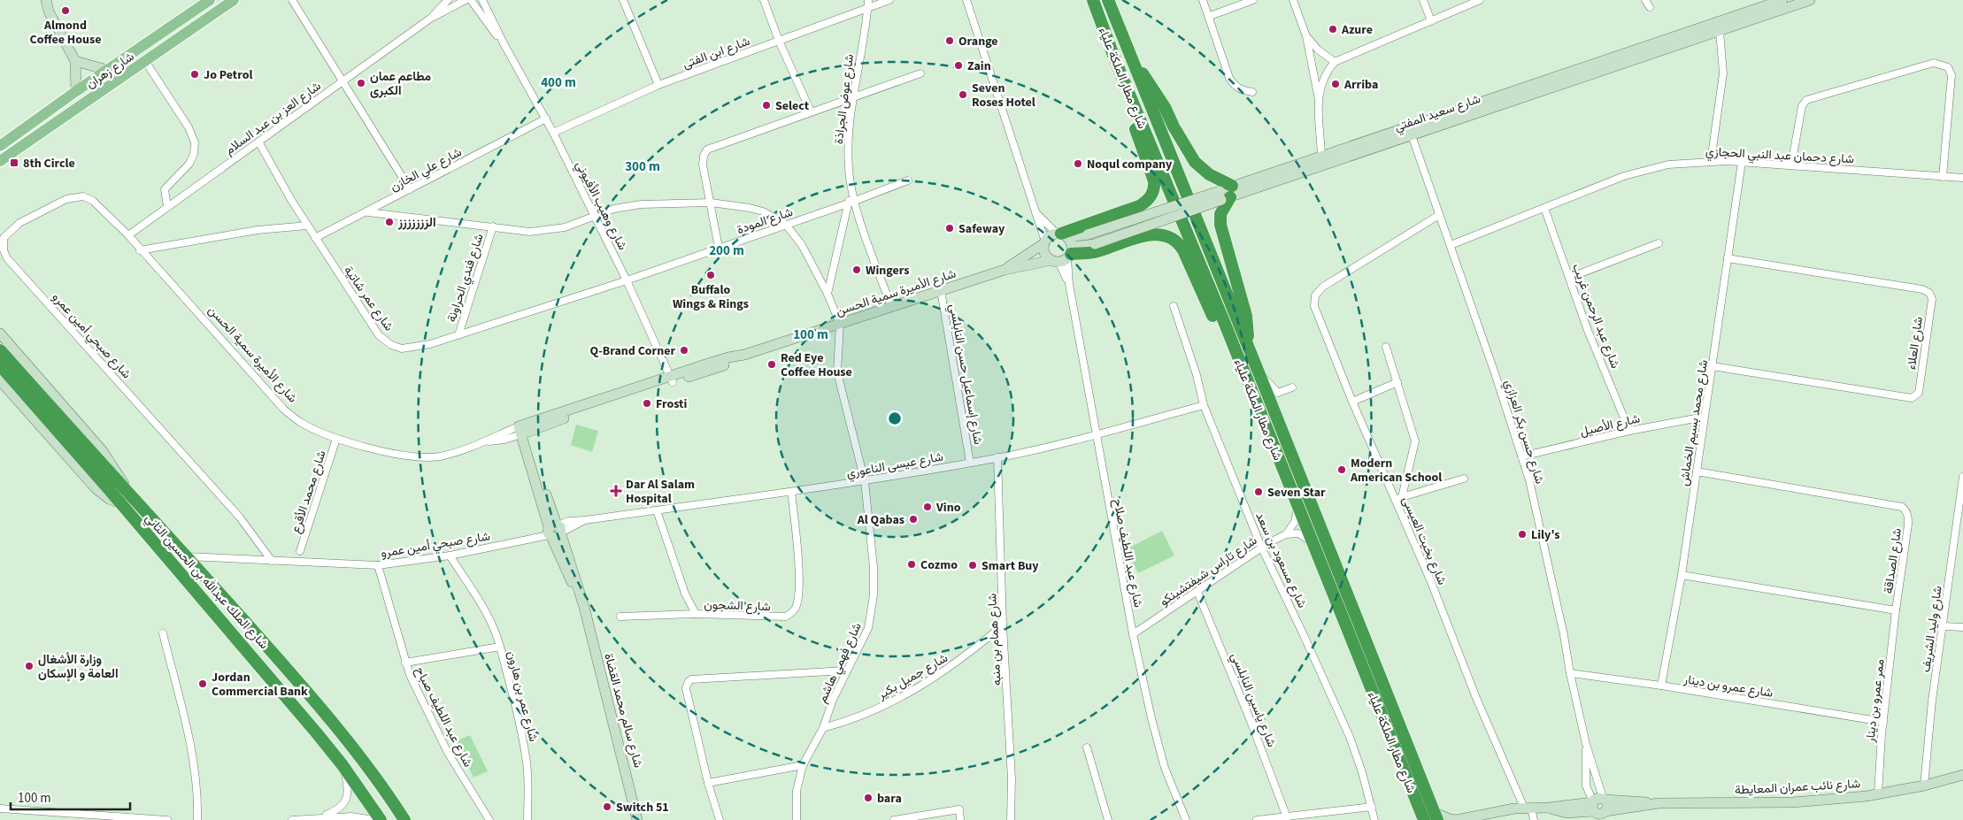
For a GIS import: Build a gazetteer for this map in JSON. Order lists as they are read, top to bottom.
{
  "streets": {
    "highway": ["شارع مطار الملكة علياء", "شارع الملك عبدالله بن الحسين الثاني"],
    "main road": ["شارع زهران"],
    "street": [
      "شارع ابن الفتى",
      "شارع عوض الجراذة",
      "شارع سعيد المفتي",
      "شارع العز بن عبد السلام",
      "شارع دحمان عبد النبي الحجازي",
      "شارع علي الخازن",
      "شارع وهيب الأفيوني",
      "شارع المودة",
      "شارع فندي الحراونة",
      "شارع الأميرة سمية الحسن",
      "شارع عمر شاتية",
      "شارع عبد الرحمن غريب",
      "شارع صبحي أمين عمرو",
      "شارع العلاء",
      "شارع إسماعيل حسن النابلسي",
      "شارع محمد بسيم الخماش",
      "شارع الأصيل",
      "شارع حسن بكر العزازي",
      "شارع عيسى الناعوري",
      "شارع محمد الأقرع",
      "شارع بخيت العيسى",
      "شارع عبد اللطيف صلاح",
      "شارع مسعود بن سعد",
      "شارع الصداقة",
      "شارع تاراس شيفتشينكو",
      "شارع الشجون",
      "شارع وليد الشريف",
      "شارع همام بن منبه",
      "شارع فهمي هاشم",
      "شارع جميل بكير",
      "شارع عمرو بن دينار",
      "شارع عمر بن هارون",
      "شارع ياسين النابلسي",
      "ممر عمرو بن دينار",
      "شارع سالم محمد القضاة",
      "شارع عبد اللطيف صباح",
      "شارع نائب عمران المعايطة"
    ]
  },
  "crossings": [
    ["شارع ابن الفتى", "شارع عوض الجراذة"],
    ["شارع ابن الفتى", "شارع وهيب الأفيوني"],
    ["شارع مطار الملكة علياء", "شارع تاراس شيفتشينكو"],
    ["شارع مطار الملكة علياء", "شارع نائب عمران المعايطة"],
    ["شارع عوض الجراذة", "شارع المودة"],
    ["شارع عوض الجراذة", "شارع الأميرة سمية الحسن"],
    ["شارع سعيد المفتي", "شارع الأميرة سمية الحسن"],
    ["شارع سعيد المفتي", "شارع حسن بكر العزازي"],
    ["شارع سعيد المفتي", "شارع عبد اللطيف صلاح"],
    ["شارع العز بن عبد السلام", "شارع الأميرة سمية الحسن"],
    ["شارع العز بن عبد السلام", "شارع عمر شاتية"],
    ["شارع العز بن عبد السلام", "شارع صبحي أمين عمرو"],
    ["شارع دحمان عبد النبي الحجازي", "شارع عبد الرحمن غريب"],
    ["شارع دحمان عبد النبي الحجازي", "شارع محمد بسيم الخماش"],
    ["شارع دحمان عبد النبي الحجازي", "شارع حسن بكر العزازي"],
    ["شارع علي الخازن", "شارع وهيب الأفيوني"],
    ["شارع علي الخازن", "شارع عمر شاتية"],
    ["شارع وهيب الأفيوني", "شارع المودة"],
    ["شارع وهيب الأفيوني", "شارع الأميرة سمية الحسن"],
    ["شارع وهيب الأفيوني", "شارع عمر شاتية"],
    ["شارع المودة", "شارع عمر شاتية"],
    ["شارع فندي الحراونة", "شارع عمر شاتية"],
    ["شارع الأميرة سمية الحسن", "شارع صبحي أمين عمرو"],
    ["شارع الأميرة سمية الحسن", "شارع إسماعيل حسن النابلسي"],
    ["شارع الأميرة سمية الحسن", "شارع محمد الأقرع"],
    ["شارع الأميرة سمية الحسن", "شارع عبد اللطيف صلاح"],
    ["شارع الأميرة سمية الحسن", "شارع فهمي هاشم"],
    ["شارع الأميرة سمية الحسن", "شارع سالم محمد القضاة"],
    ["شارع عبد الرحمن غريب", "شارع الأصيل"],
    ["شارع صبحي أمين عمرو", "شارع عيسى الناعوري"],
    ["شارع صبحي أمين عمرو", "شارع الملك عبدالله بن الحسين الثاني"],
    ["شارع صبحي أمين عمرو", "شارع سالم محمد القضاة"],
    ["شارع صبحي أمين عمرو", "شارع عبد اللطيف صباح"],
    ["شارع العلاء", "شارع محمد بسيم الخماش"],
    ["شارع إسماعيل حسن النابلسي", "شارع عيسى الناعوري"],
    ["شارع محمد بسيم الخماش", "شارع الأصيل"],
    ["شارع محمد بسيم الخماش", "شارع الصداقة"],
    ["شارع محمد بسيم الخماش", "شارع عمرو بن دينار"],
    ["شارع الأصيل", "شارع حسن بكر العزازي"],
    ["شارع حسن بكر العزازي", "شارع بخيت العيسى"],
    ["شارع حسن بكر العزازي", "شارع عمرو بن دينار"],
    ["شارع حسن بكر العزازي", "شارع نائب عمران المعايطة"],
    ["شارع عيسى الناعوري", "شارع عبد اللطيف صلاح"],
    ["شارع عيسى الناعوري", "شارع مسعود بن سعد"],
    ["شارع عيسى الناعوري", "شارع الشجون"],
    ["شارع عيسى الناعوري", "شارع همام بن منبه"],
    ["شارع عيسى الناعوري", "شارع فهمي هاشم"],
    ["شارع عيسى الناعوري", "شارع سالم محمد القضاة"],
    ["شارع بخيت العيسى", "شارع نائب عمران المعايطة"],
    ["شارع عبد اللطيف صلاح", "شارع تاراس شيفتشينكو"],
    ["شارع مسعود بن سعد", "شارع تاراس شيفتشينكو"],
    ["شارع الصداقة", "ممر عمرو بن دينار"],
    ["شارع تاراس شيفتشينكو", "شارع ياسين النابلسي"],
    ["شارع وليد الشريف", "شارع نائب عمران المعايطة"],
    ["شارع همام بن منبه", "شارع جميل بكير"],
    ["شارع فهمي هاشم", "شارع جميل بكير"],
    ["شارع عمرو بن دينار", "ممر عمرو بن دينار"],
    ["شارع عمر بن هارون", "شارع عبد اللطيف صباح"],
    ["ممر عمرو بن دينار", "شارع نائب عمران المعايطة"]
  ],
  "places": {
    "other": [
      "Almond Coffee House",
      "Azure",
      "Orange",
      "Zain",
      "Jo Petrol",
      "مطاعم عمان الكبرى",
      "Arriba",
      "Seven Roses Hotel",
      "Select",
      "Noqul company",
      "الززززززز",
      "Safeway",
      "Wingers",
      "Buffalo Wings & Rings",
      "Q-Brand Corner",
      "Red Eye Coffee House",
      "Frosti",
      "Modern American School",
      "Seven Star",
      "Vino",
      "Al Qabas",
      "Lily's",
      "Cozmo",
      "Smart Buy",
      "وزارة الأشغال العامة و الإسكان",
      "Jordan Commercial Bank",
      "bara",
      "Switch 51"
    ],
    "transit": ["8th Circle"],
    "health": ["Dar Al Salam Hospital"]
  },
  "scale_bar": "100 m",
  "rings": [
    "400 m",
    "300 m",
    "200 m",
    "100 m"
  ]
}
